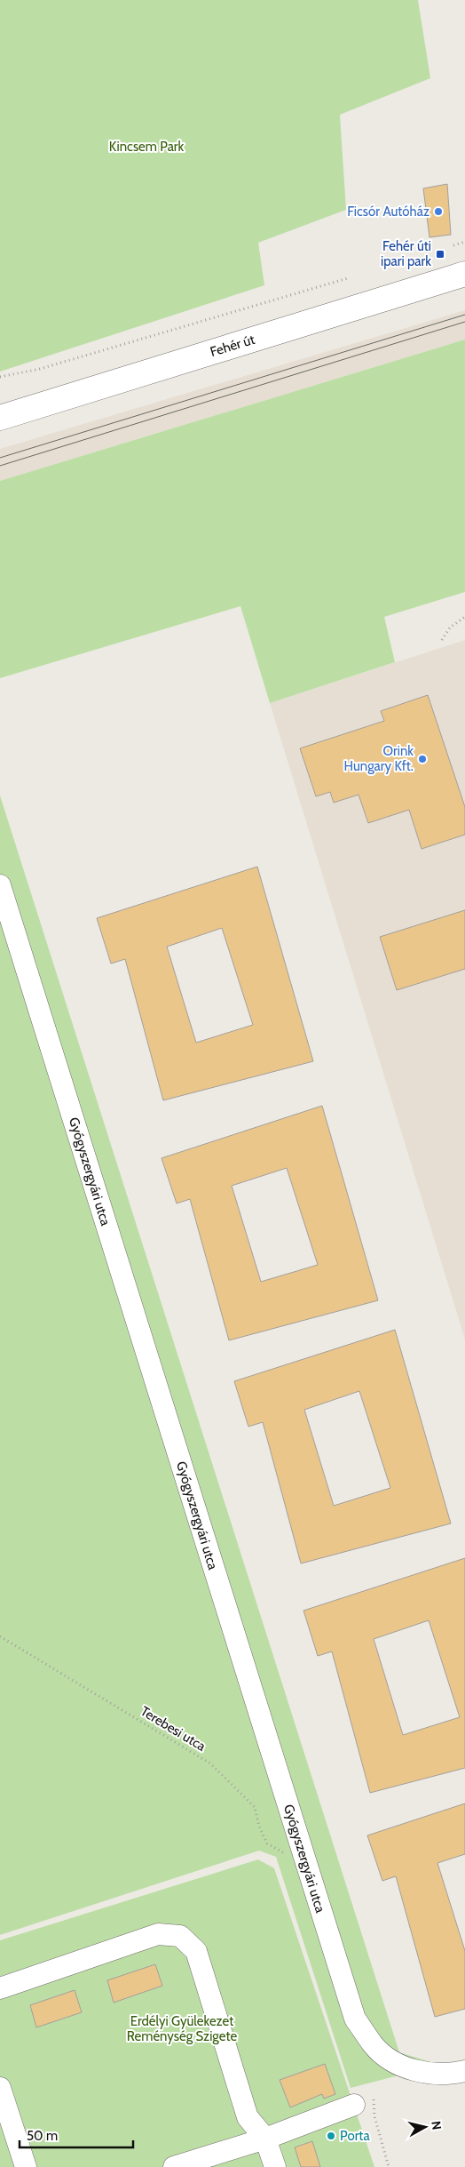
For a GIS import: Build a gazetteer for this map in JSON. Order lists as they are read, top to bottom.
{
  "streets": {
    "main road": ["Fehér út"],
    "street": ["Gyógyszergyári utca"],
    "path": ["Terebesi utca"]
  },
  "crossings": [
    ["Gyógyszergyári utca", "Terebesi utca"]
  ],
  "parks": ["Kincsem Park", "Erdélyi Gyülekezet Reménység Szigete"],
  "places": {
    "other": ["Ficsór Autóház", "Orink Hungary Kft.", "Porta"],
    "transit": ["Fehér úti ipari park"]
  },
  "scale_bar": "50 m",
  "north": "right"
}
